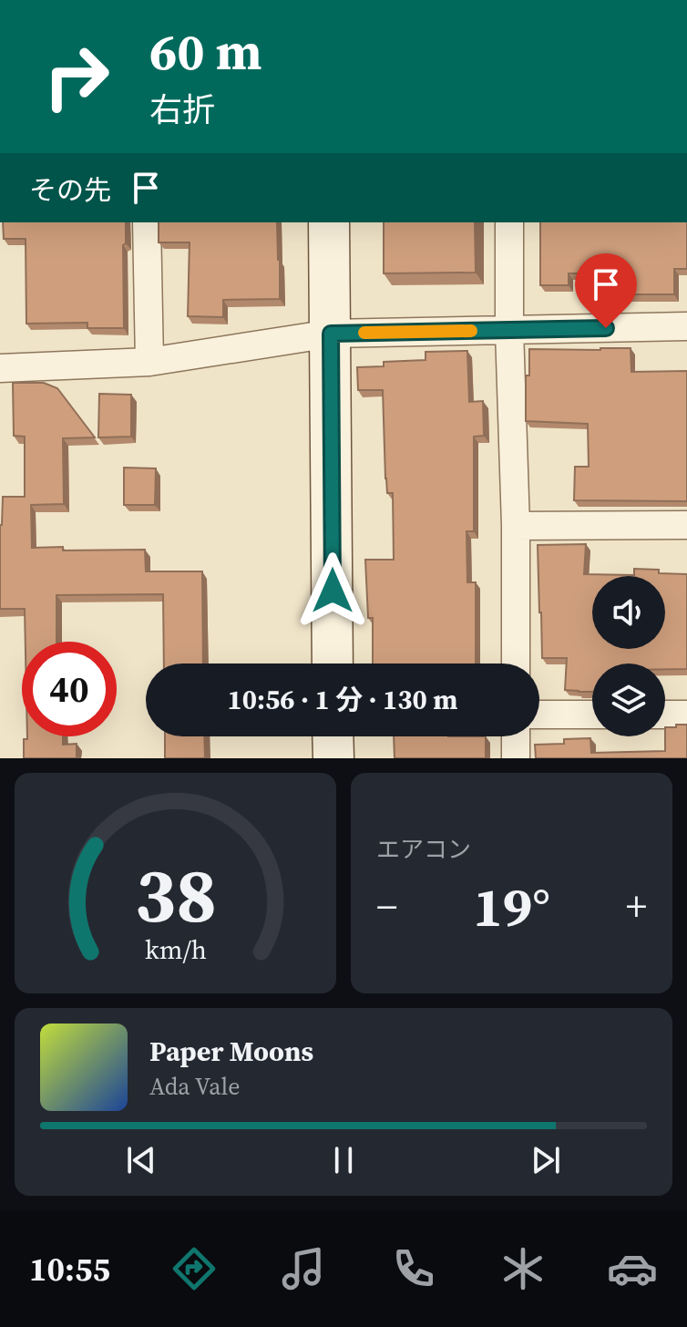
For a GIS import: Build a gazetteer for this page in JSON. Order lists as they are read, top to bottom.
{
  "page": {
    "turn": ["60 m", "右折"],
    "then": "その先",
    "limit": "40",
    "trip": "10:56 · 1 分 · 130 m",
    "tile": "エアコン",
    "heat": ["−", "19°", "+"],
    "song": ["Paper Moons", "Ada Vale"],
    "tabs": "10:55",
    "gauge": ["38", "km/h"]
  }
}
